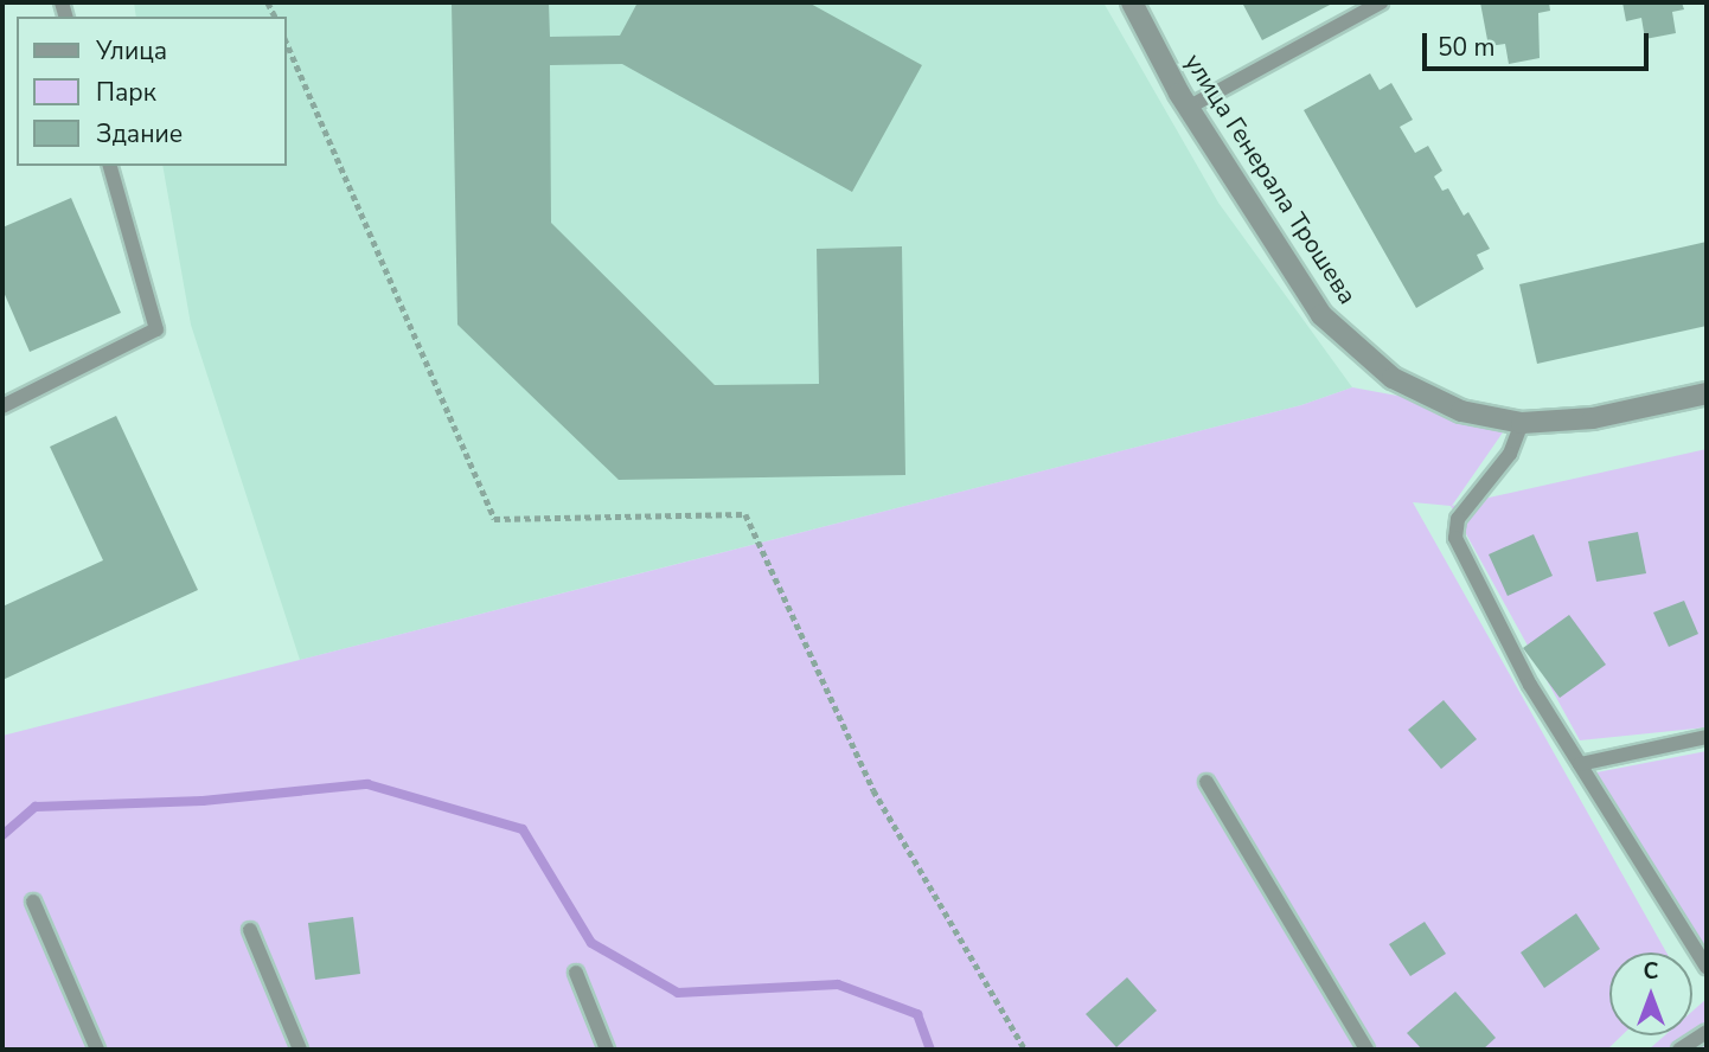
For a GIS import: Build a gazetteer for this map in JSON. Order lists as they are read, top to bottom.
{
  "streets": {
    "street": ["улица Генерала Трошева"]
  },
  "legend": ["Улица", "Парк", "Здание"],
  "scale_bar": "50 m",
  "north": "top"
}
